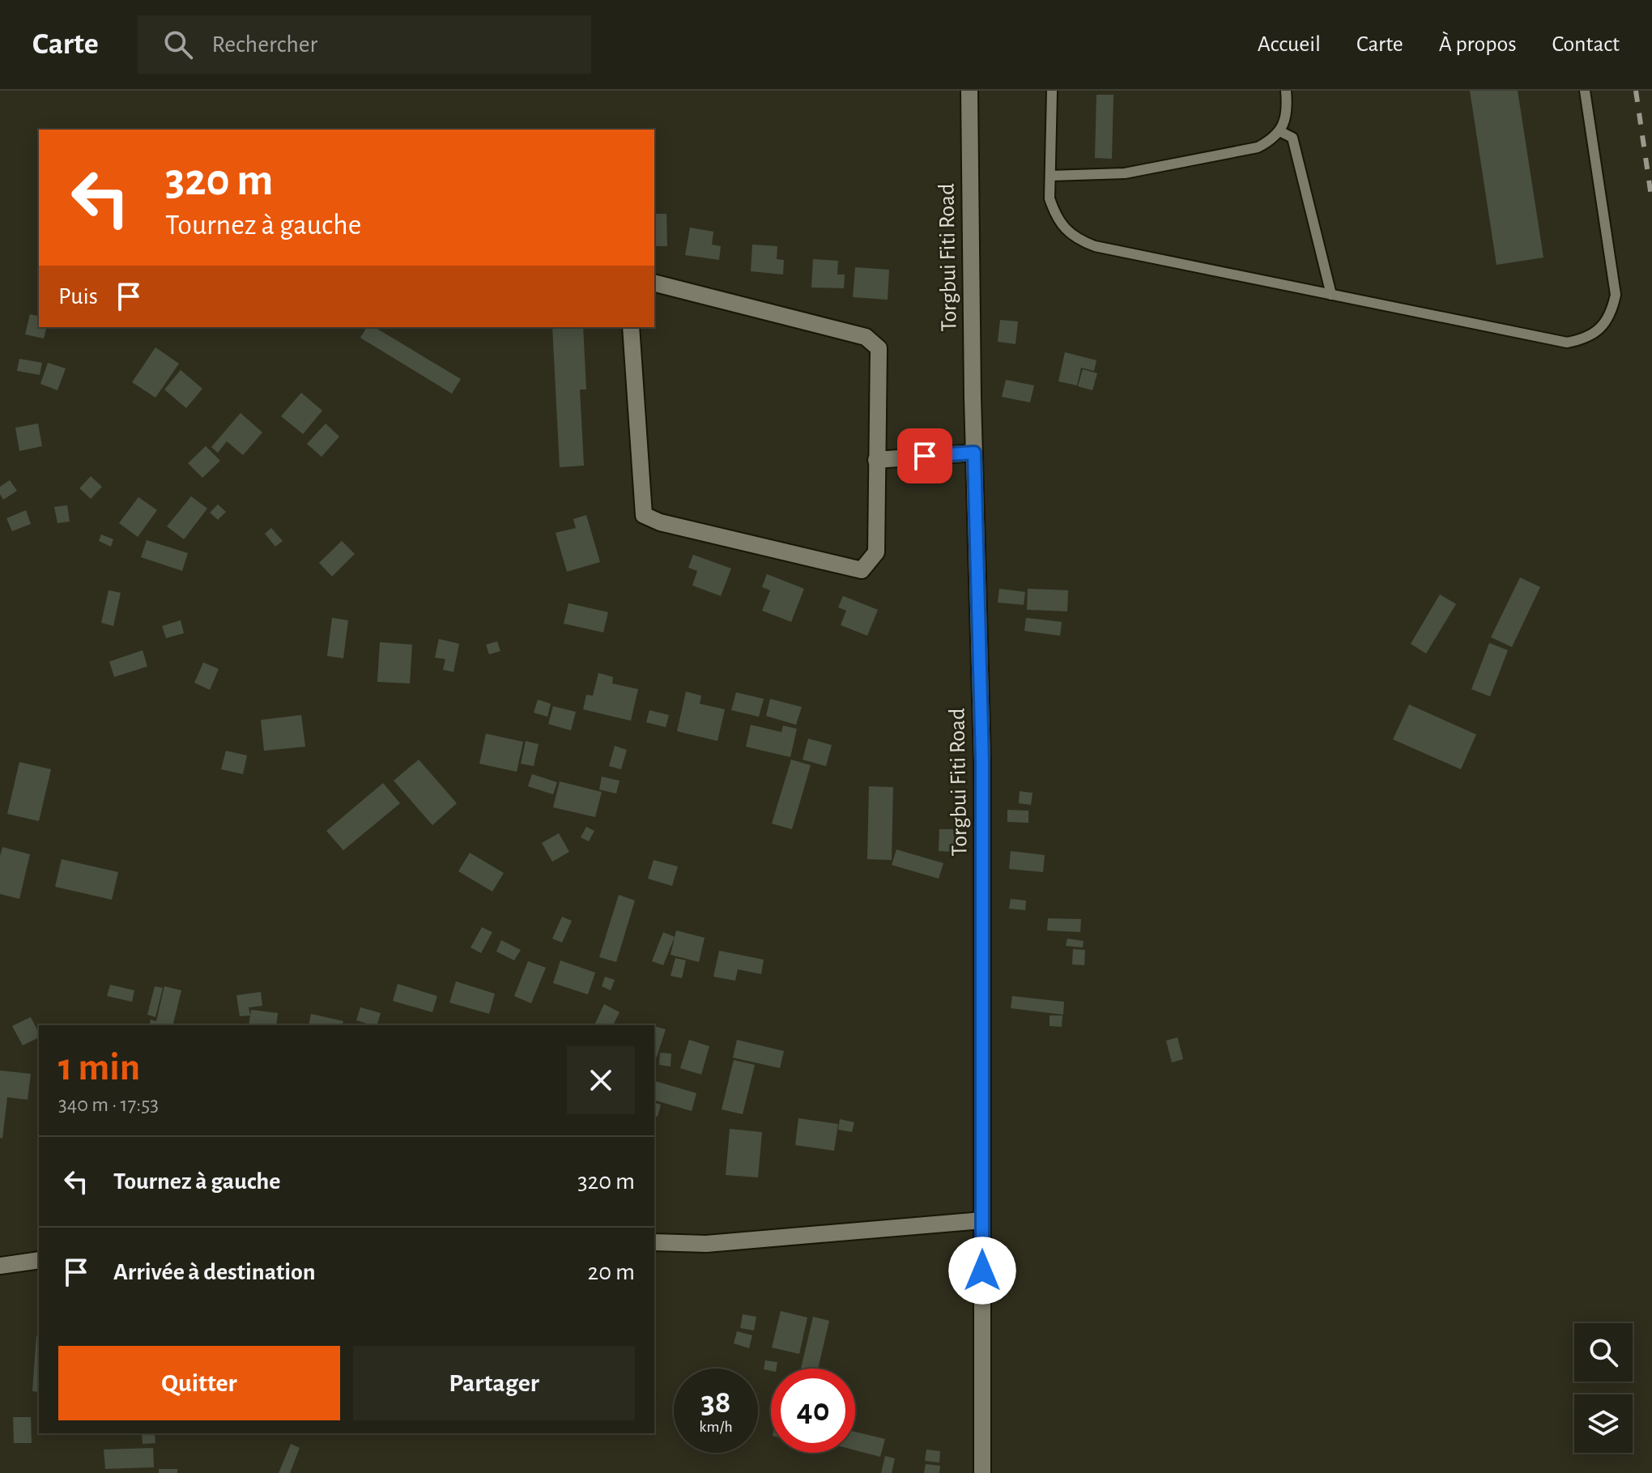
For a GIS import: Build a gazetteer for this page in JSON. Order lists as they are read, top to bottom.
{
  "streets": {
    "street": ["Torgbui Fiti Road"]
  },
  "page": {
    "header": "Carte",
    "search": "Rechercher",
    "nav": [
      "Accueil",
      "Carte",
      "À propos",
      "Contact"
    ],
    "turn": ["320 m", "Tournez à gauche"],
    "then": "Puis",
    "heading": ["1 min", "340 m · 17:53"],
    "list": [
      {
        "name": "Tournez à gauche",
        "value": "320 m"
      },
      {
        "name": "Arrivée à destination",
        "value": "20 m"
      }
    ],
    "buttons": ["Quitter", "Partager"],
    "speed": "38 km/h",
    "limit": "40"
  }
}
